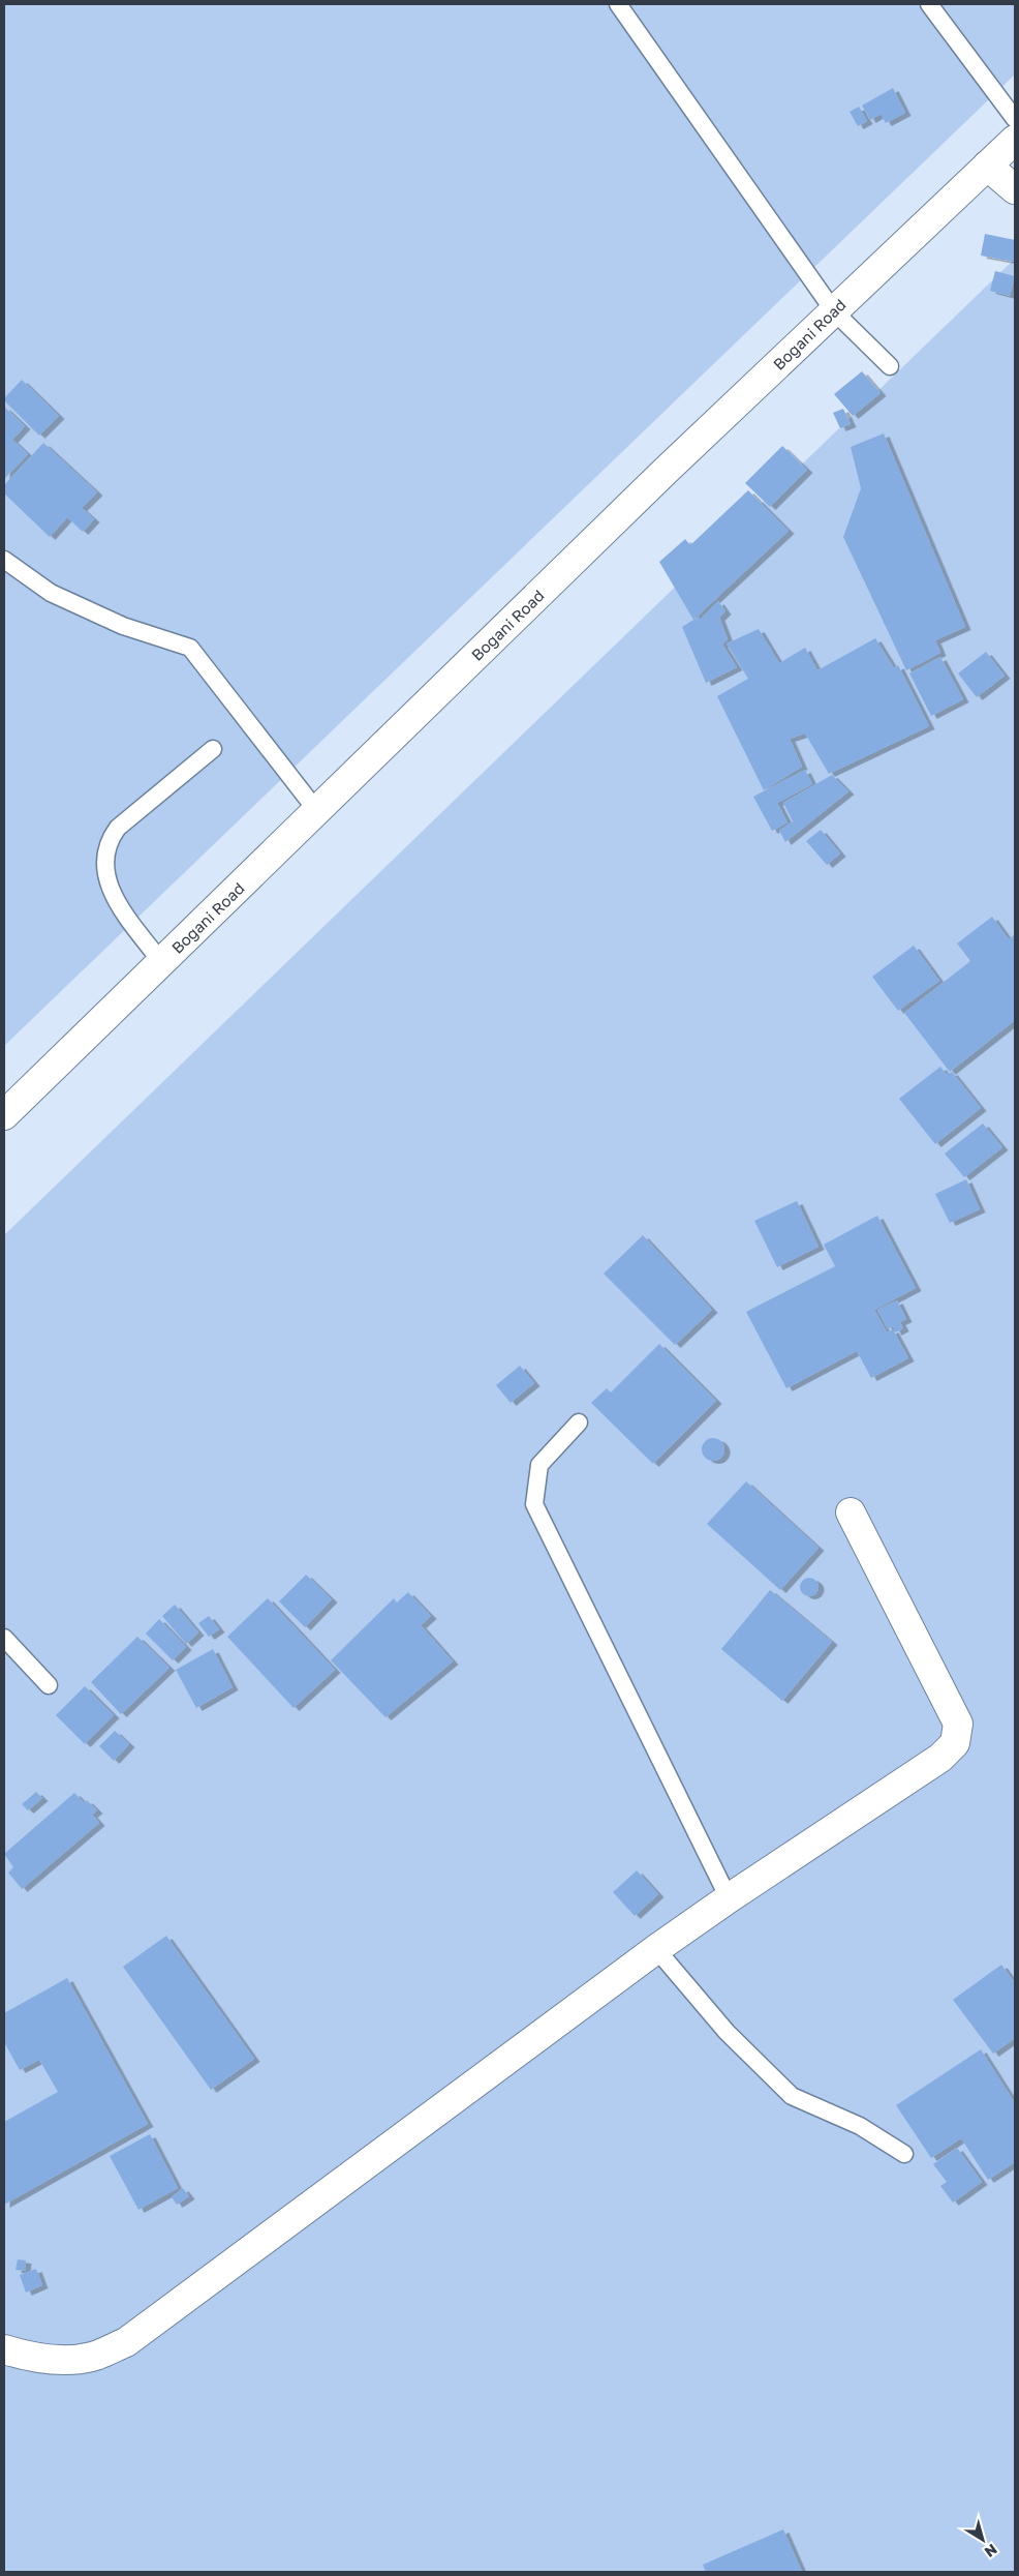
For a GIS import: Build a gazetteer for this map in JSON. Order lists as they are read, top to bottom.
{
  "streets": {
    "street": ["Bogani Road"]
  },
  "north": "bottom right"
}
